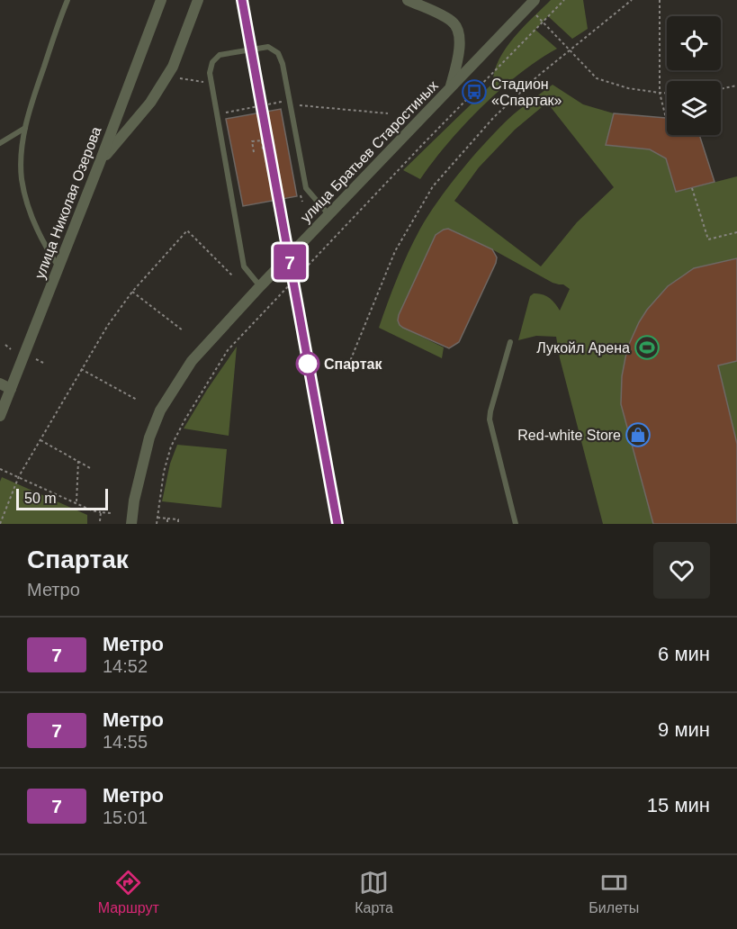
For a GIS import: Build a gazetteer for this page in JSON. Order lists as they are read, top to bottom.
{
  "streets": {
    "street": ["улица Братьев Старостиных", "улица Николая Озерова"]
  },
  "places": {
    "bus stop": ["Стадион «Спартак»"],
    "sports": ["Лукойл Арена"],
    "other": ["Спартак"],
    "shop": ["Red-white Store"]
  },
  "lines": ["metro line 7"],
  "scale_bar": "50 m",
  "page": {
    "on_map": "7",
    "scale": "50 m",
    "heading": ["Спартак", "Метро"],
    "list": [
      {
        "mark": "7",
        "name": "Метро",
        "note": "14:52",
        "value": "6 мин"
      },
      {
        "mark": "7",
        "name": "Метро",
        "note": "14:55",
        "value": "9 мин"
      },
      {
        "mark": "7",
        "name": "Метро",
        "note": "15:01",
        "value": "15 мин"
      }
    ],
    "tabs": ["Маршрут", "Карта", "Билеты"]
  }
}
